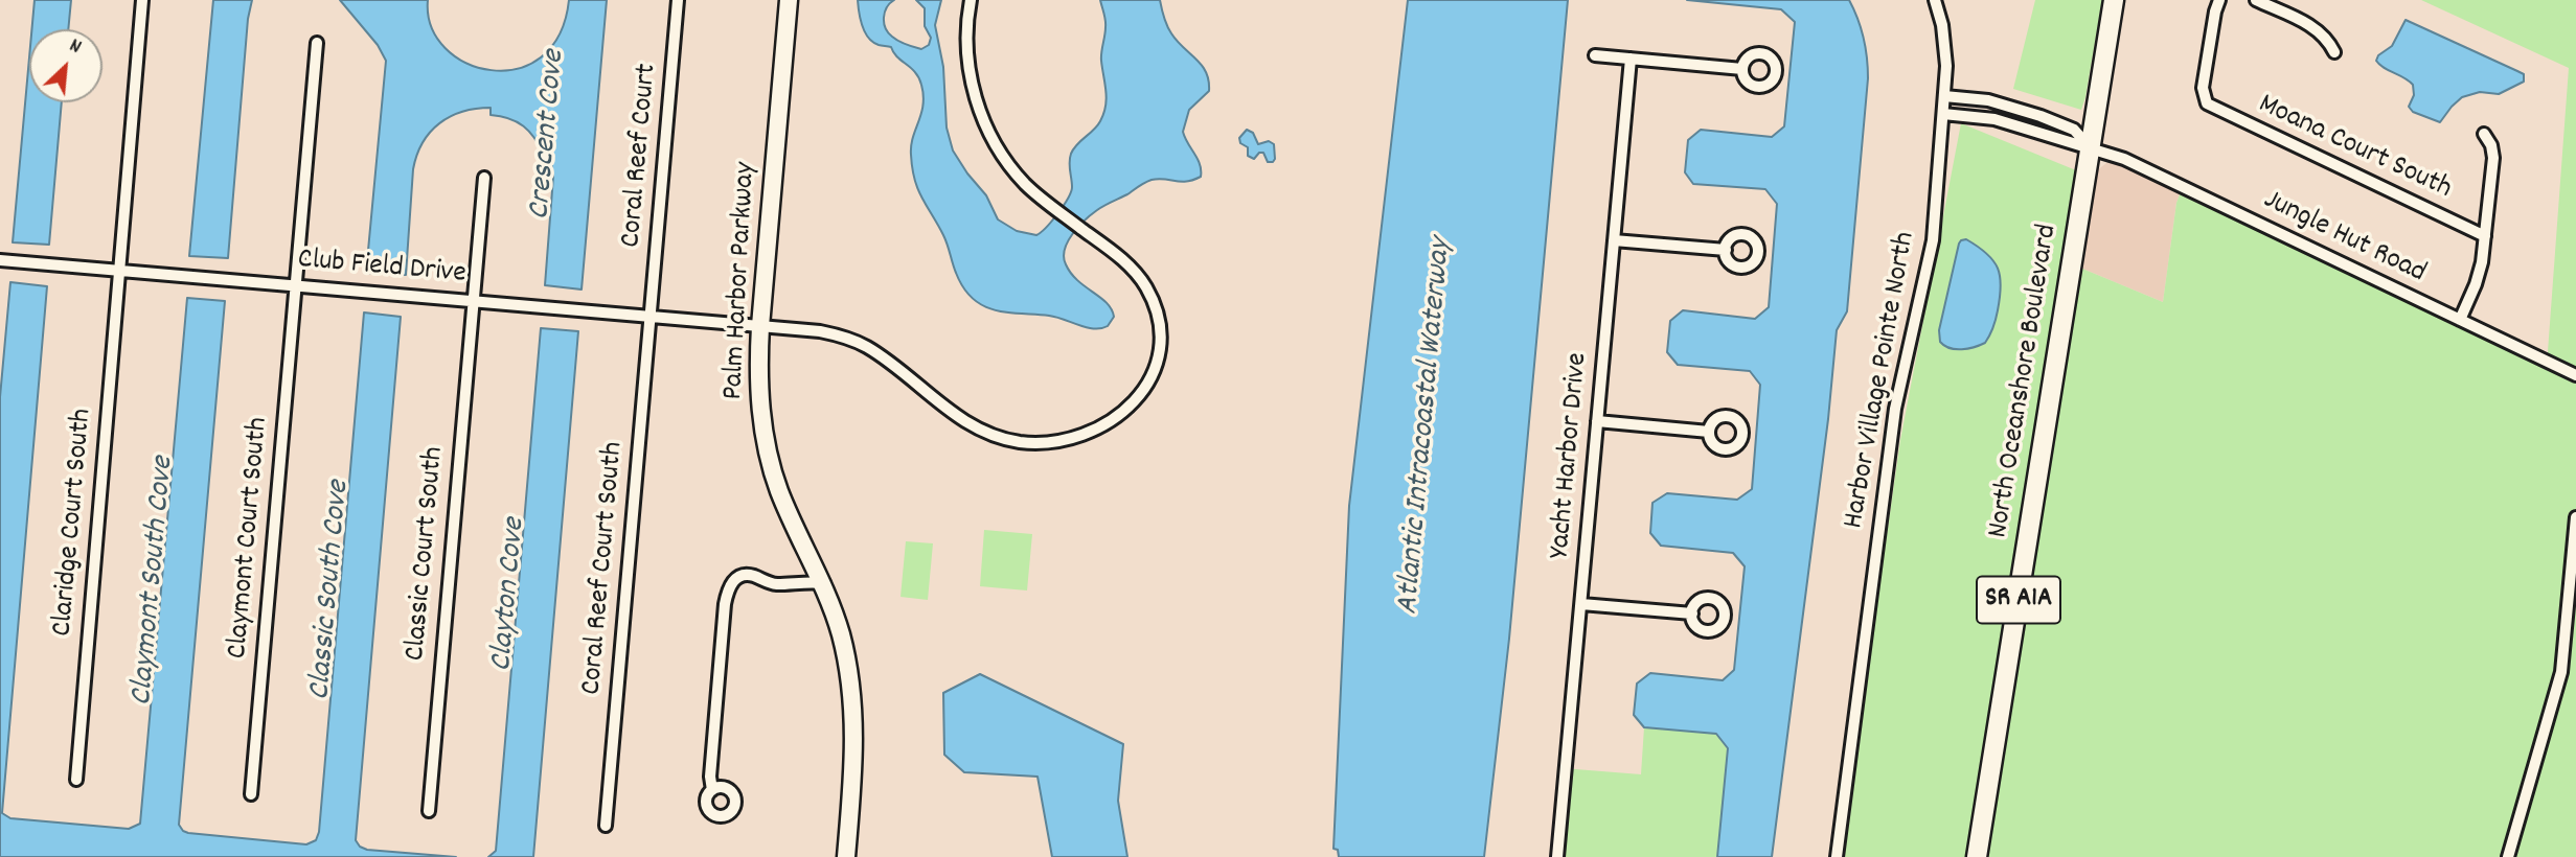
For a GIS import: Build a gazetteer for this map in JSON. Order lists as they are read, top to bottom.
{
  "streets": {
    "main road": ["North Oceanshore Boulevard", "SR A1A"],
    "street": [
      "Moana Court South",
      "Coral Reef Court",
      "Jungle Hut Road",
      "Club Field Drive",
      "Palm Harbor Parkway",
      "Harbor Village Pointe North",
      "Yacht Harbor Drive",
      "Claridge Court South",
      "Claymont Court South",
      "Classic Court South",
      "Coral Reef Court South"
    ]
  },
  "crossings": [
    ["Coral Reef Court", "Club Field Drive"],
    ["Coral Reef Court", "Coral Reef Court South"],
    ["Jungle Hut Road", "Harbor Village Pointe North"],
    ["Jungle Hut Road", "North Oceanshore Boulevard"],
    ["Club Field Drive", "Palm Harbor Parkway"],
    ["Club Field Drive", "Claridge Court South"],
    ["Club Field Drive", "Claymont Court South"],
    ["Club Field Drive", "Classic Court South"],
    ["Club Field Drive", "Coral Reef Court South"]
  ],
  "water": [
    "Crescent Cove",
    "Atlantic Intracoastal Waterway",
    "Claymont South Cove",
    "Classic South Cove",
    "Clayton Cove"
  ],
  "north": "top right"
}
